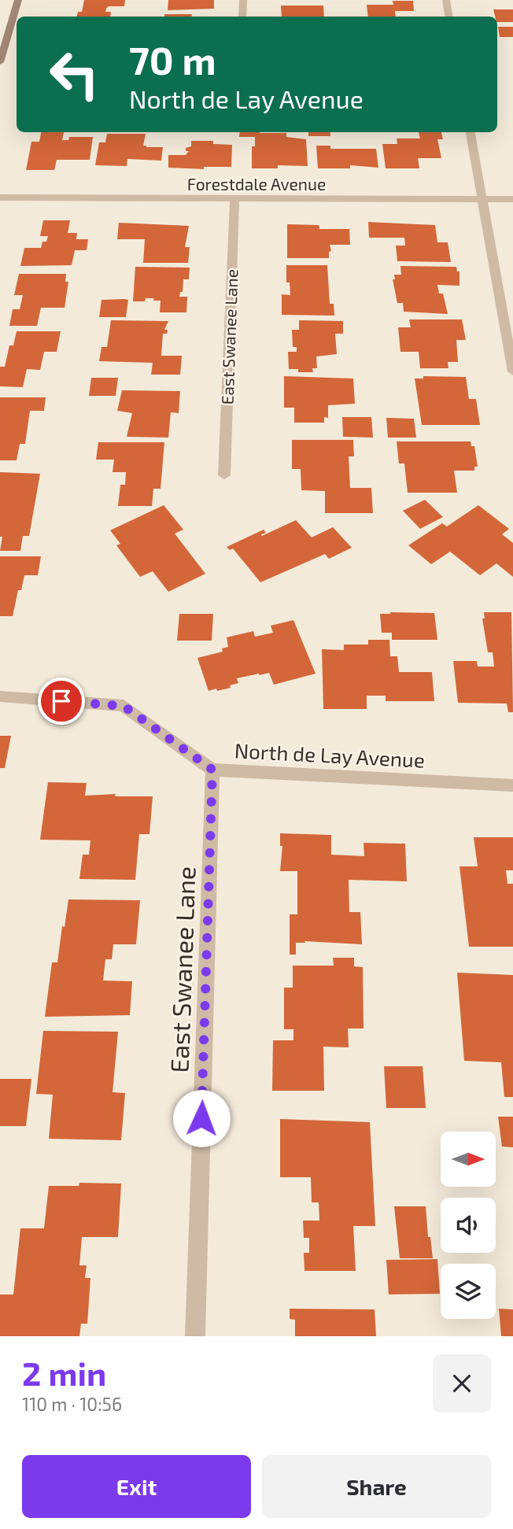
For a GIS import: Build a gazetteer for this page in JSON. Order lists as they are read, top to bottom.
{
  "streets": {
    "street": ["Forestdale Avenue", "East Swanee Lane", "North de Lay Avenue"]
  },
  "crossings": [
    ["Forestdale Avenue", "East Swanee Lane"],
    ["East Swanee Lane", "North de Lay Avenue"]
  ],
  "north": "right",
  "page": {
    "turn": ["70 m", "North de Lay Avenue"],
    "heading": ["2 min", "110 m · 10:56"],
    "buttons": ["Exit", "Share"]
  }
}
